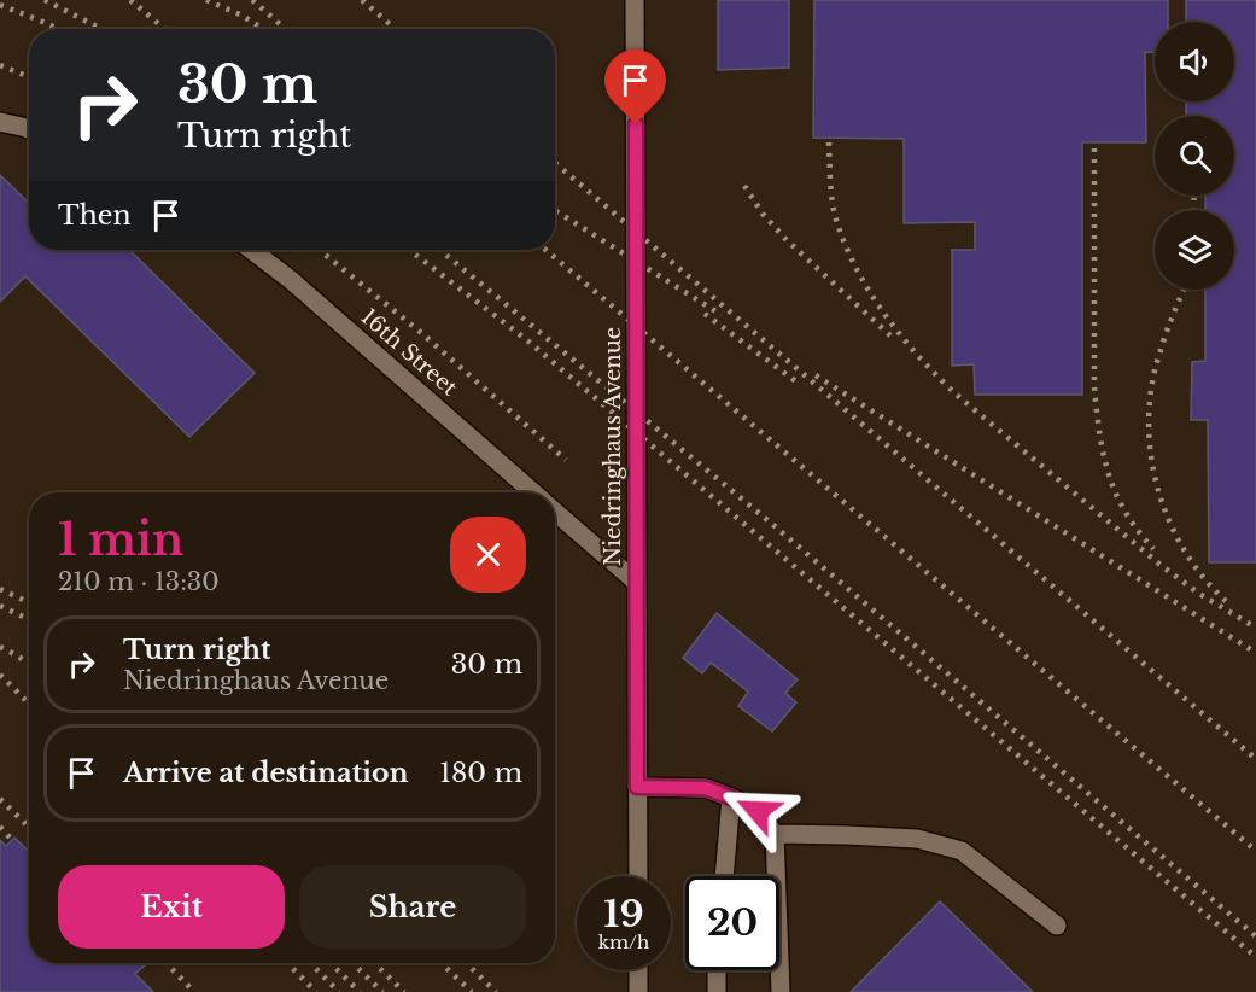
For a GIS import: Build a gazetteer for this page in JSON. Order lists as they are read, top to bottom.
{
  "streets": {
    "street": ["16th Street", "Niedringhaus Avenue"]
  },
  "crossings": [
    ["16th Street", "Niedringhaus Avenue"]
  ],
  "page": {
    "turn": ["30 m", "Turn right"],
    "then": "Then",
    "heading": ["1 min", "210 m · 13:30"],
    "list": [
      {
        "name": "Turn right",
        "note": "Niedringhaus Avenue",
        "value": "30 m"
      },
      {
        "name": "Arrive at destination",
        "value": "180 m"
      }
    ],
    "buttons": ["Exit", "Share"],
    "speed": "19 km/h",
    "limit": "20"
  }
}
